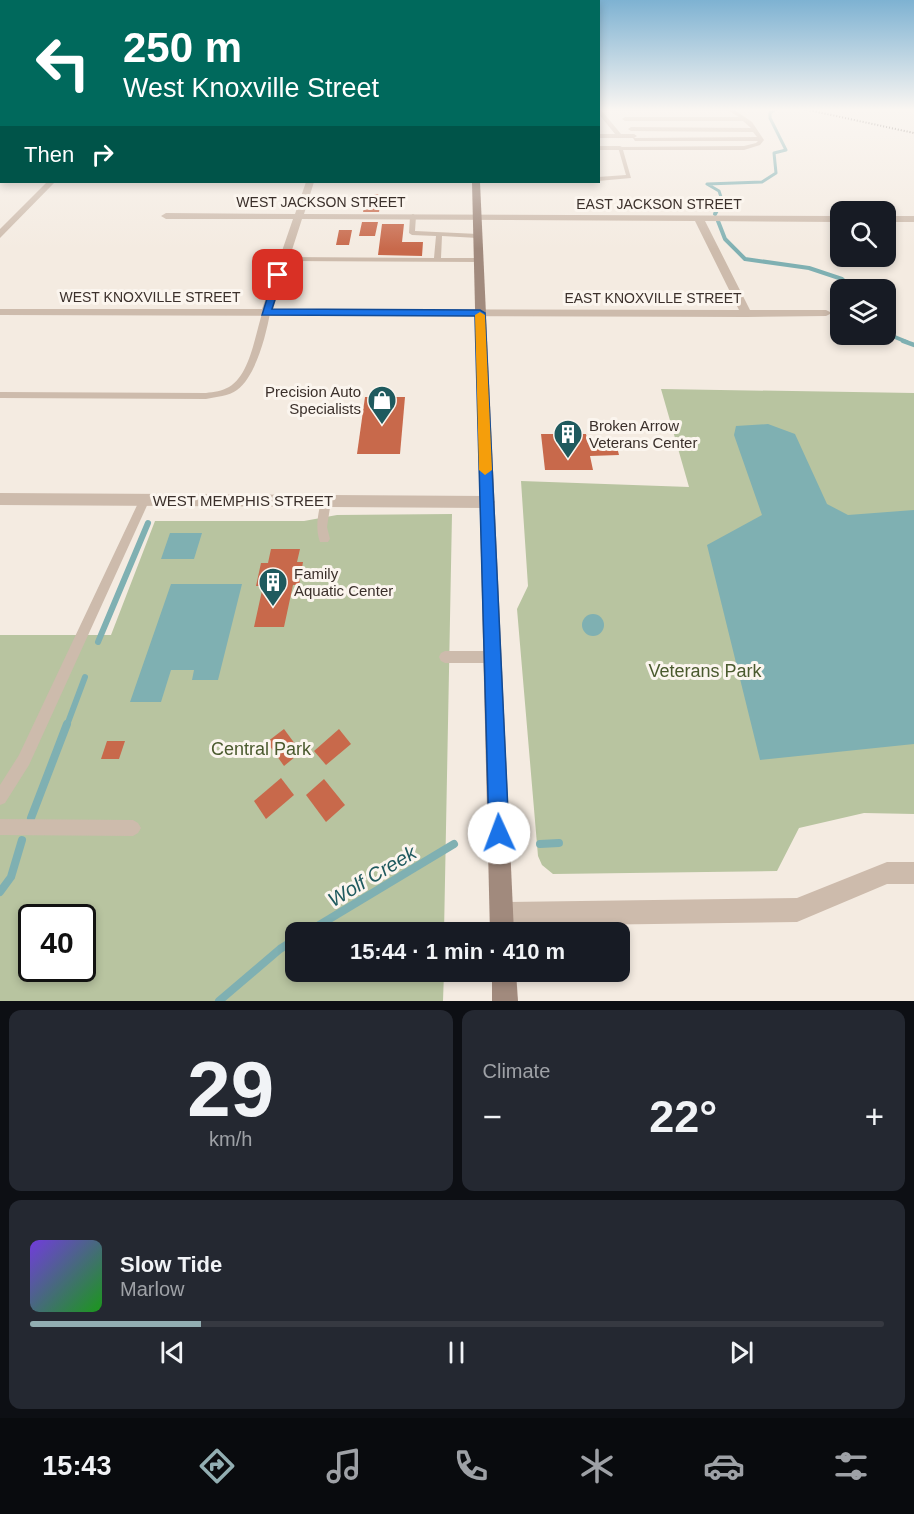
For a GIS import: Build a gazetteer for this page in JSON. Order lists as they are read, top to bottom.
{
  "streets": {
    "street": [
      "WEST JACKSON STREET",
      "EAST JACKSON STREET",
      "WEST KNOXVILLE STREET",
      "EAST KNOXVILLE STREET",
      "WEST MEMPHIS STREET"
    ]
  },
  "crossings": [
    ["WEST JACKSON STREET", "EAST JACKSON STREET"],
    ["WEST KNOXVILLE STREET", "EAST KNOXVILLE STREET"]
  ],
  "water": ["Wolf Creek"],
  "parks": ["Veterans Park", "Central Park"],
  "places": {
    "shop": ["Precision Auto Specialists"],
    "building": ["Broken Arrow Veterans Center", "Family Aquatic Center"]
  },
  "page": {
    "turn": ["250 m", "West Knoxville Street"],
    "then": "Then",
    "limit": "40",
    "trip": "15:44 · 1 min · 410 m",
    "tile": [
      ["29", "km/h"],
      "Climate"
    ],
    "heat": ["−", "22°", "+"],
    "song": ["Slow Tide", "Marlow"],
    "tabs": "15:43"
  }
}
